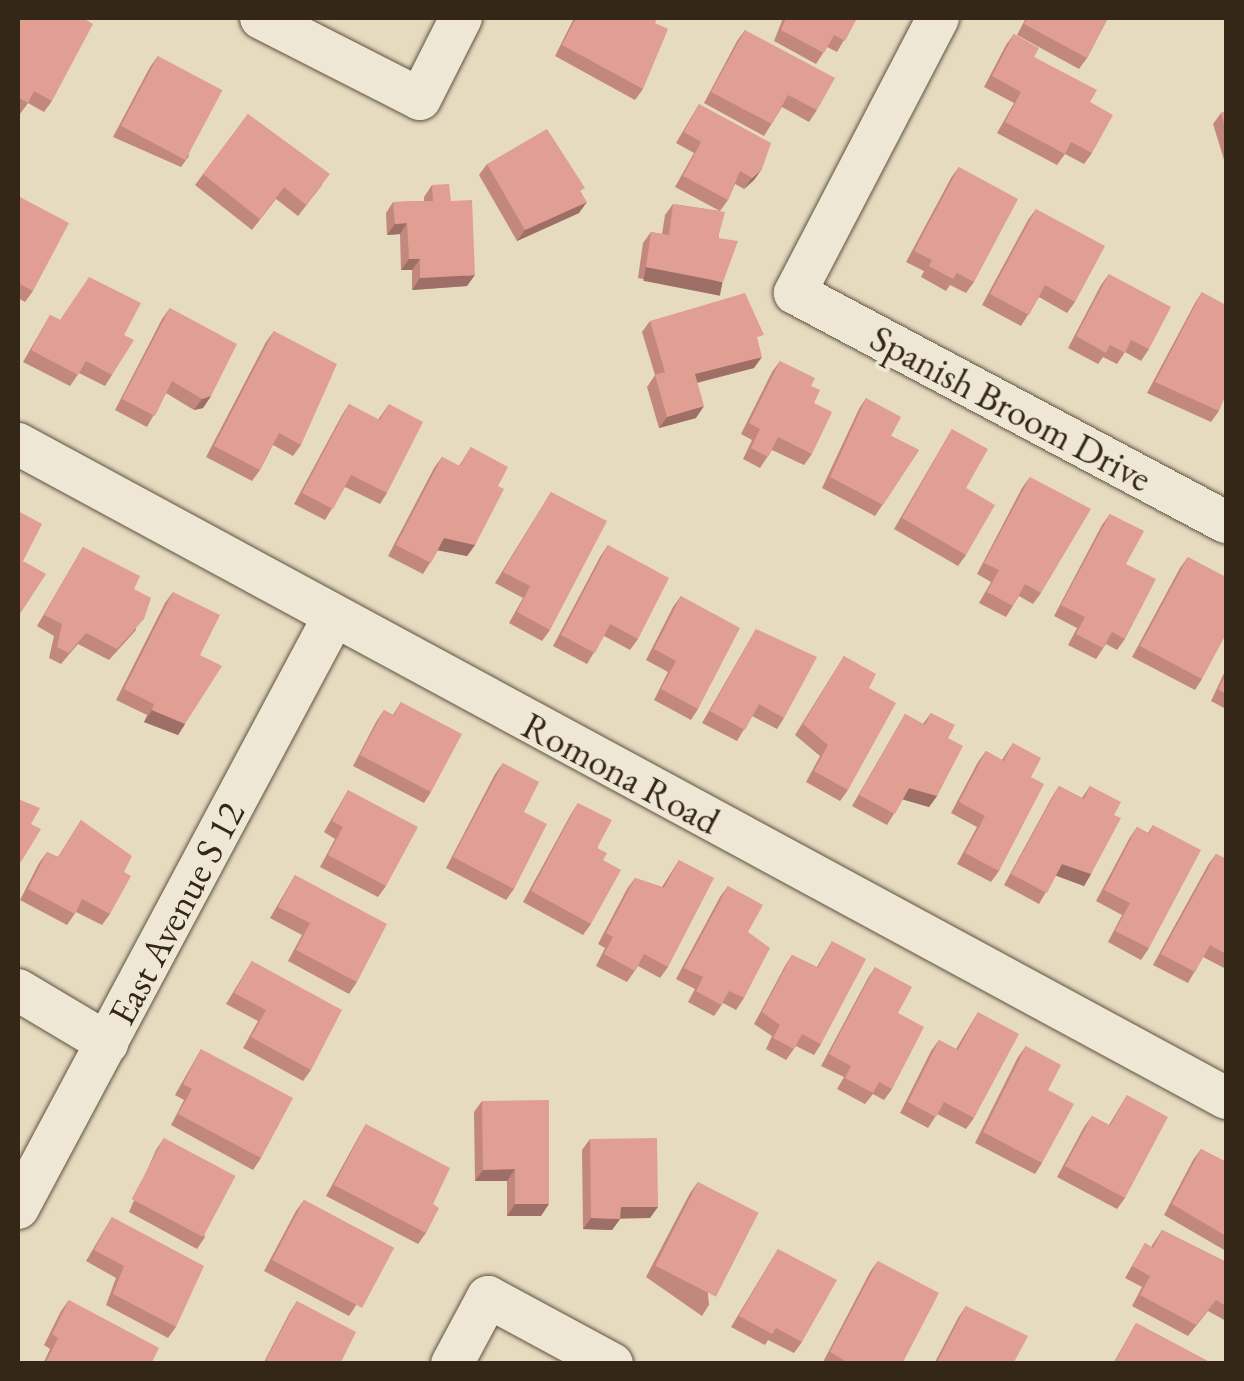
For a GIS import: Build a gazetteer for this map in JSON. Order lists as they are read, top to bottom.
{
  "streets": {
    "street": ["Spanish Broom Drive", "Romona Road", "East Avenue S 12"]
  },
  "crossings": [
    ["Romona Road", "East Avenue S 12"]
  ]
}
